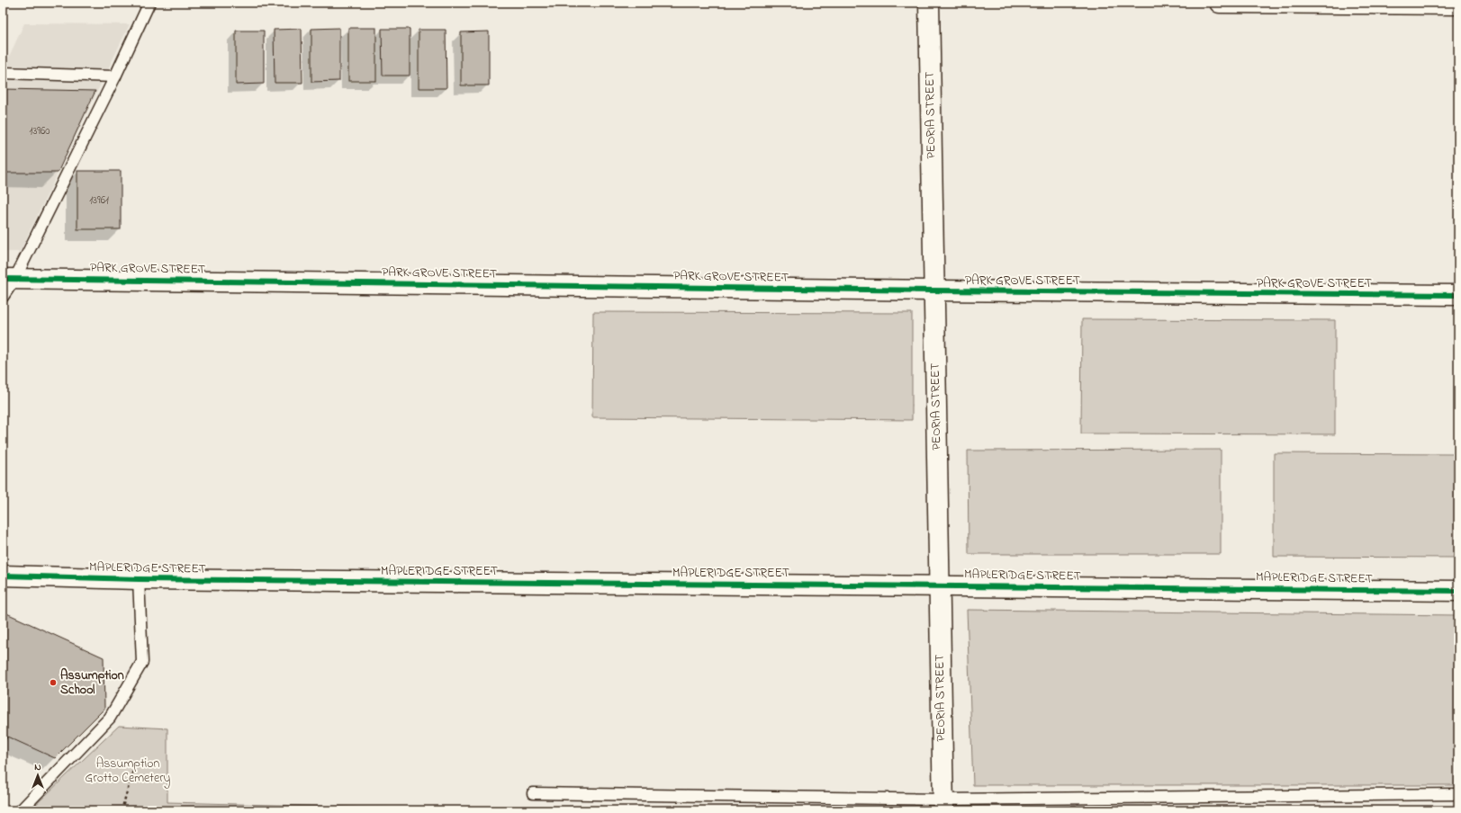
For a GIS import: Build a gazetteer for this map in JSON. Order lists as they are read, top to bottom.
{
  "streets": {
    "street": ["PEORIA STREET", "PARK GROVE STREET", "MAPLERIDGE STREET"]
  },
  "crossings": [
    ["PEORIA STREET", "PARK GROVE STREET"],
    ["PEORIA STREET", "MAPLERIDGE STREET"]
  ],
  "parks": ["Assumption Grotto Cemetery"],
  "places": ["Assumption School"],
  "house_numbers": ["13960", "13961"],
  "north": "top"
}
